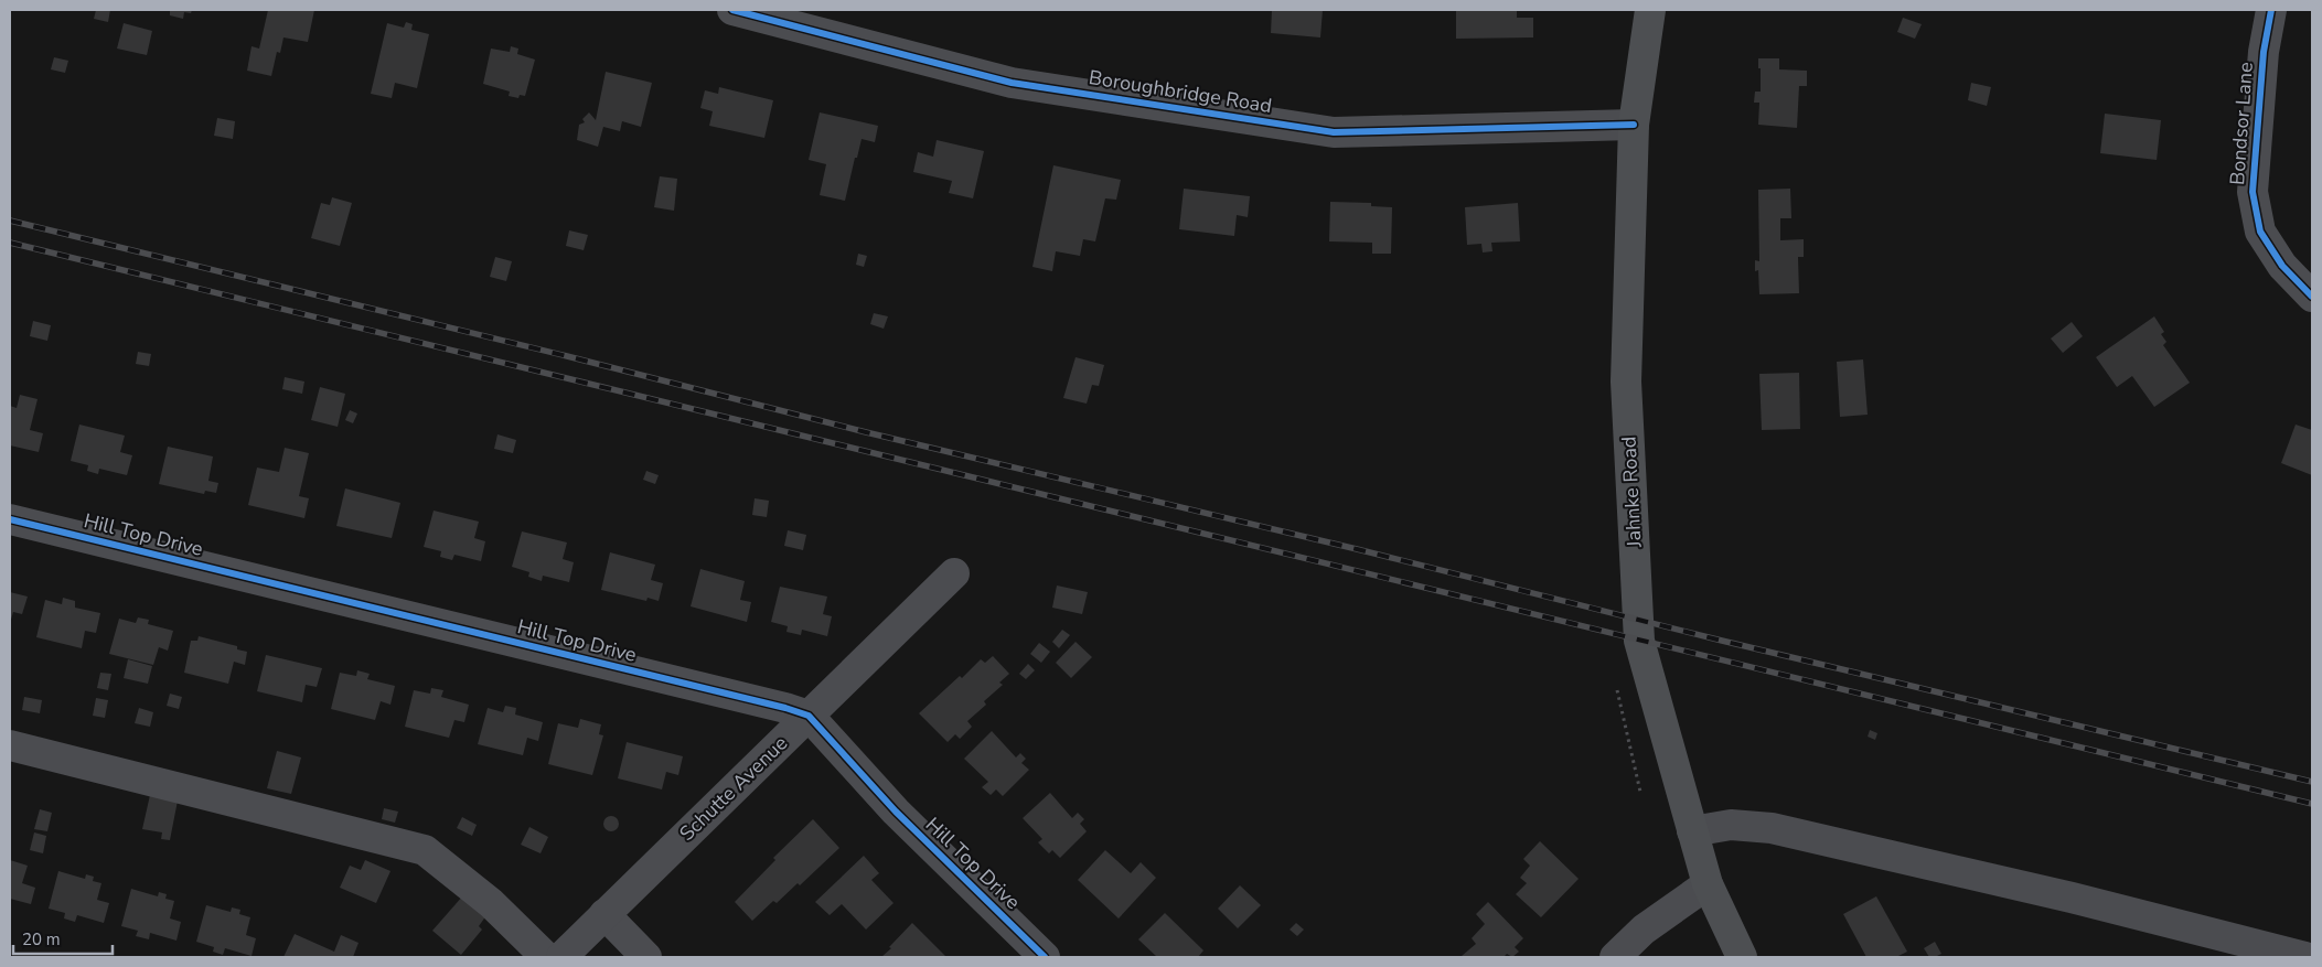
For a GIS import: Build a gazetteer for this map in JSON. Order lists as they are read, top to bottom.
{
  "streets": {
    "main road": ["Jahnke Road"],
    "street": [
      "Boroughbridge Road",
      "Bondsor Lane",
      "Hill Top Drive",
      "Schutte Avenue"
    ]
  },
  "crossings": [
    ["Boroughbridge Road", "Jahnke Road"],
    ["Hill Top Drive", "Schutte Avenue"]
  ],
  "scale_bar": "20 m"
}
